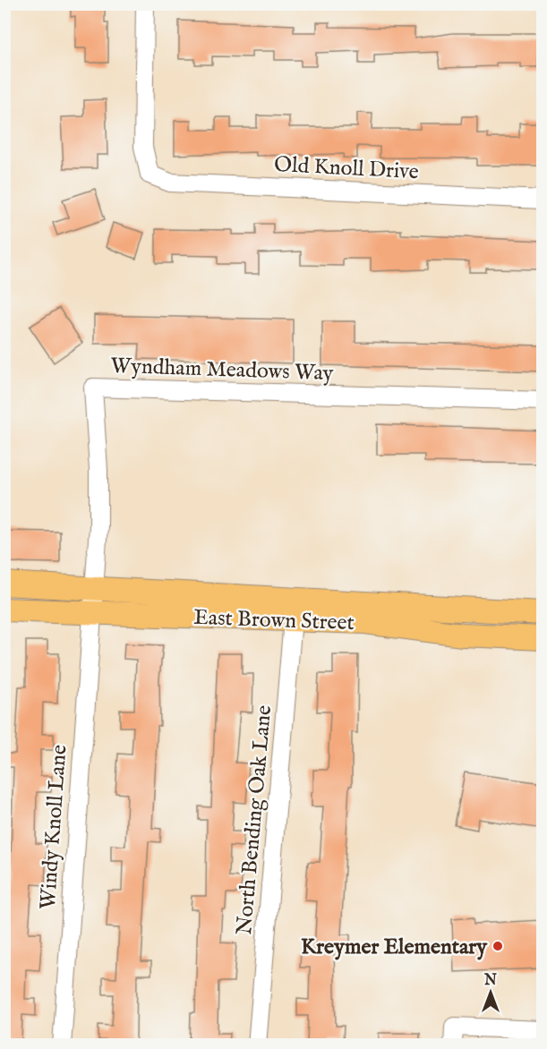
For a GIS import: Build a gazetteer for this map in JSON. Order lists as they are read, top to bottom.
{
  "streets": {
    "main road": ["East Brown Street"],
    "street": [
      "Old Knoll Drive",
      "Wyndham Meadows Way",
      "North Bending Oak Lane",
      "Windy Knoll Lane"
    ]
  },
  "crossings": [
    ["Wyndham Meadows Way", "East Brown Street"],
    ["Wyndham Meadows Way", "Windy Knoll Lane"],
    ["East Brown Street", "North Bending Oak Lane"],
    ["East Brown Street", "Windy Knoll Lane"]
  ],
  "places": ["Kreymer Elementary"],
  "north": "top"
}
